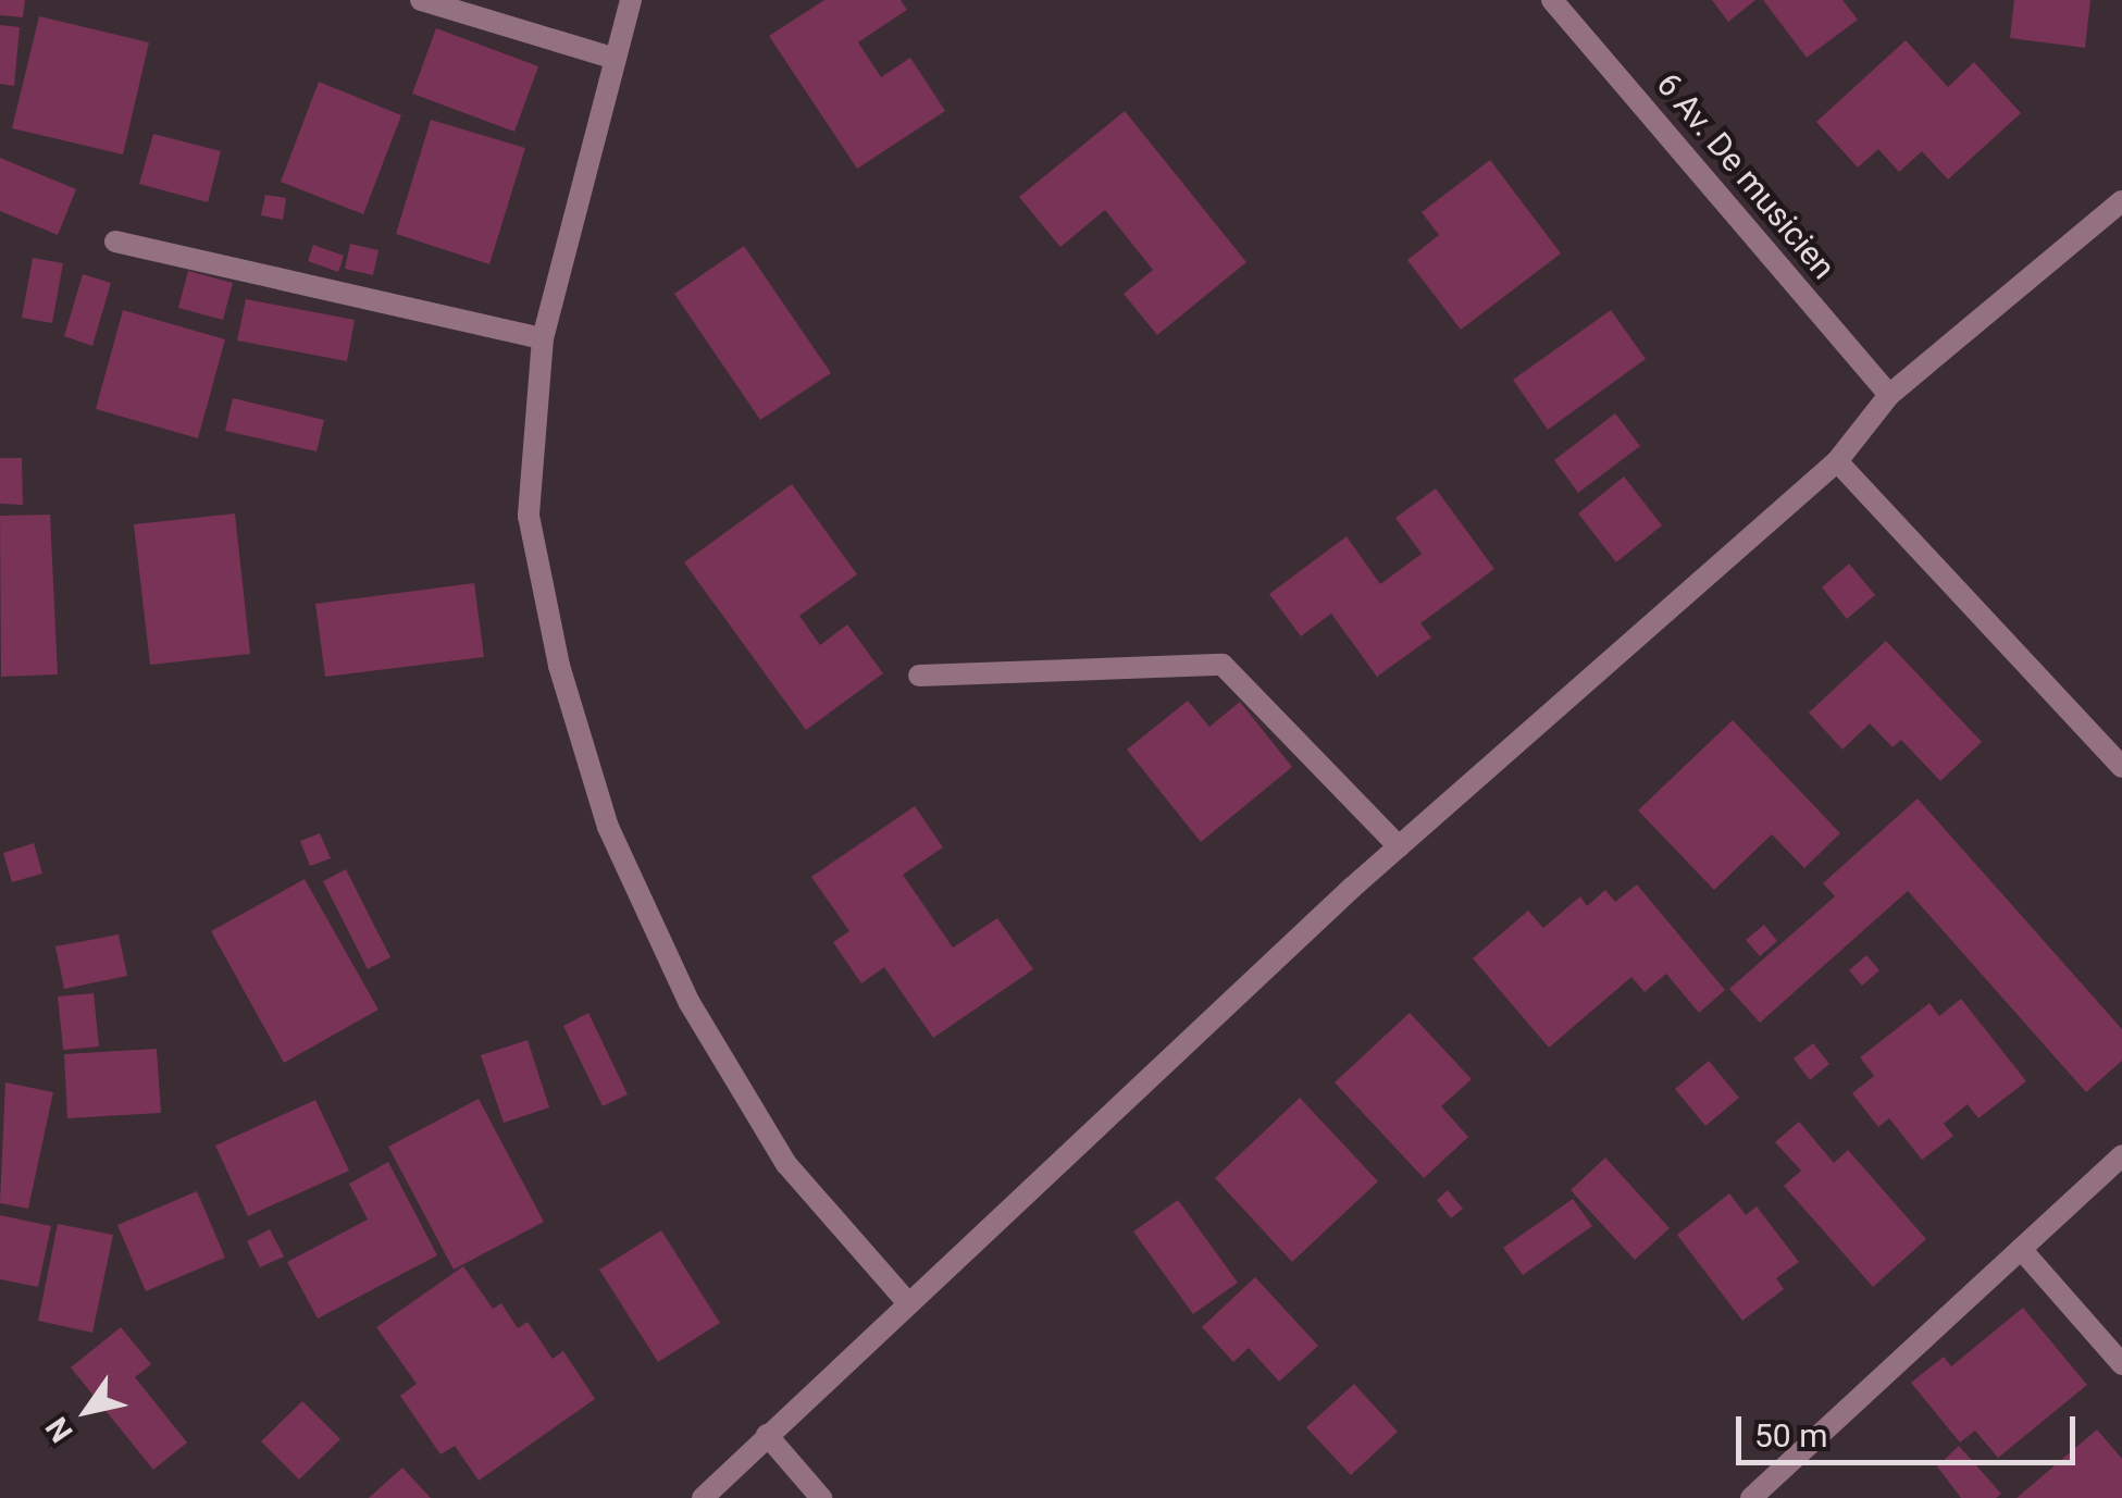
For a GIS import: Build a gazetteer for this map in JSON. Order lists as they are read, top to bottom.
{
  "streets": {
    "street": ["6 Av. De musicien"]
  },
  "scale_bar": "50 m",
  "north": "bottom left"
}
